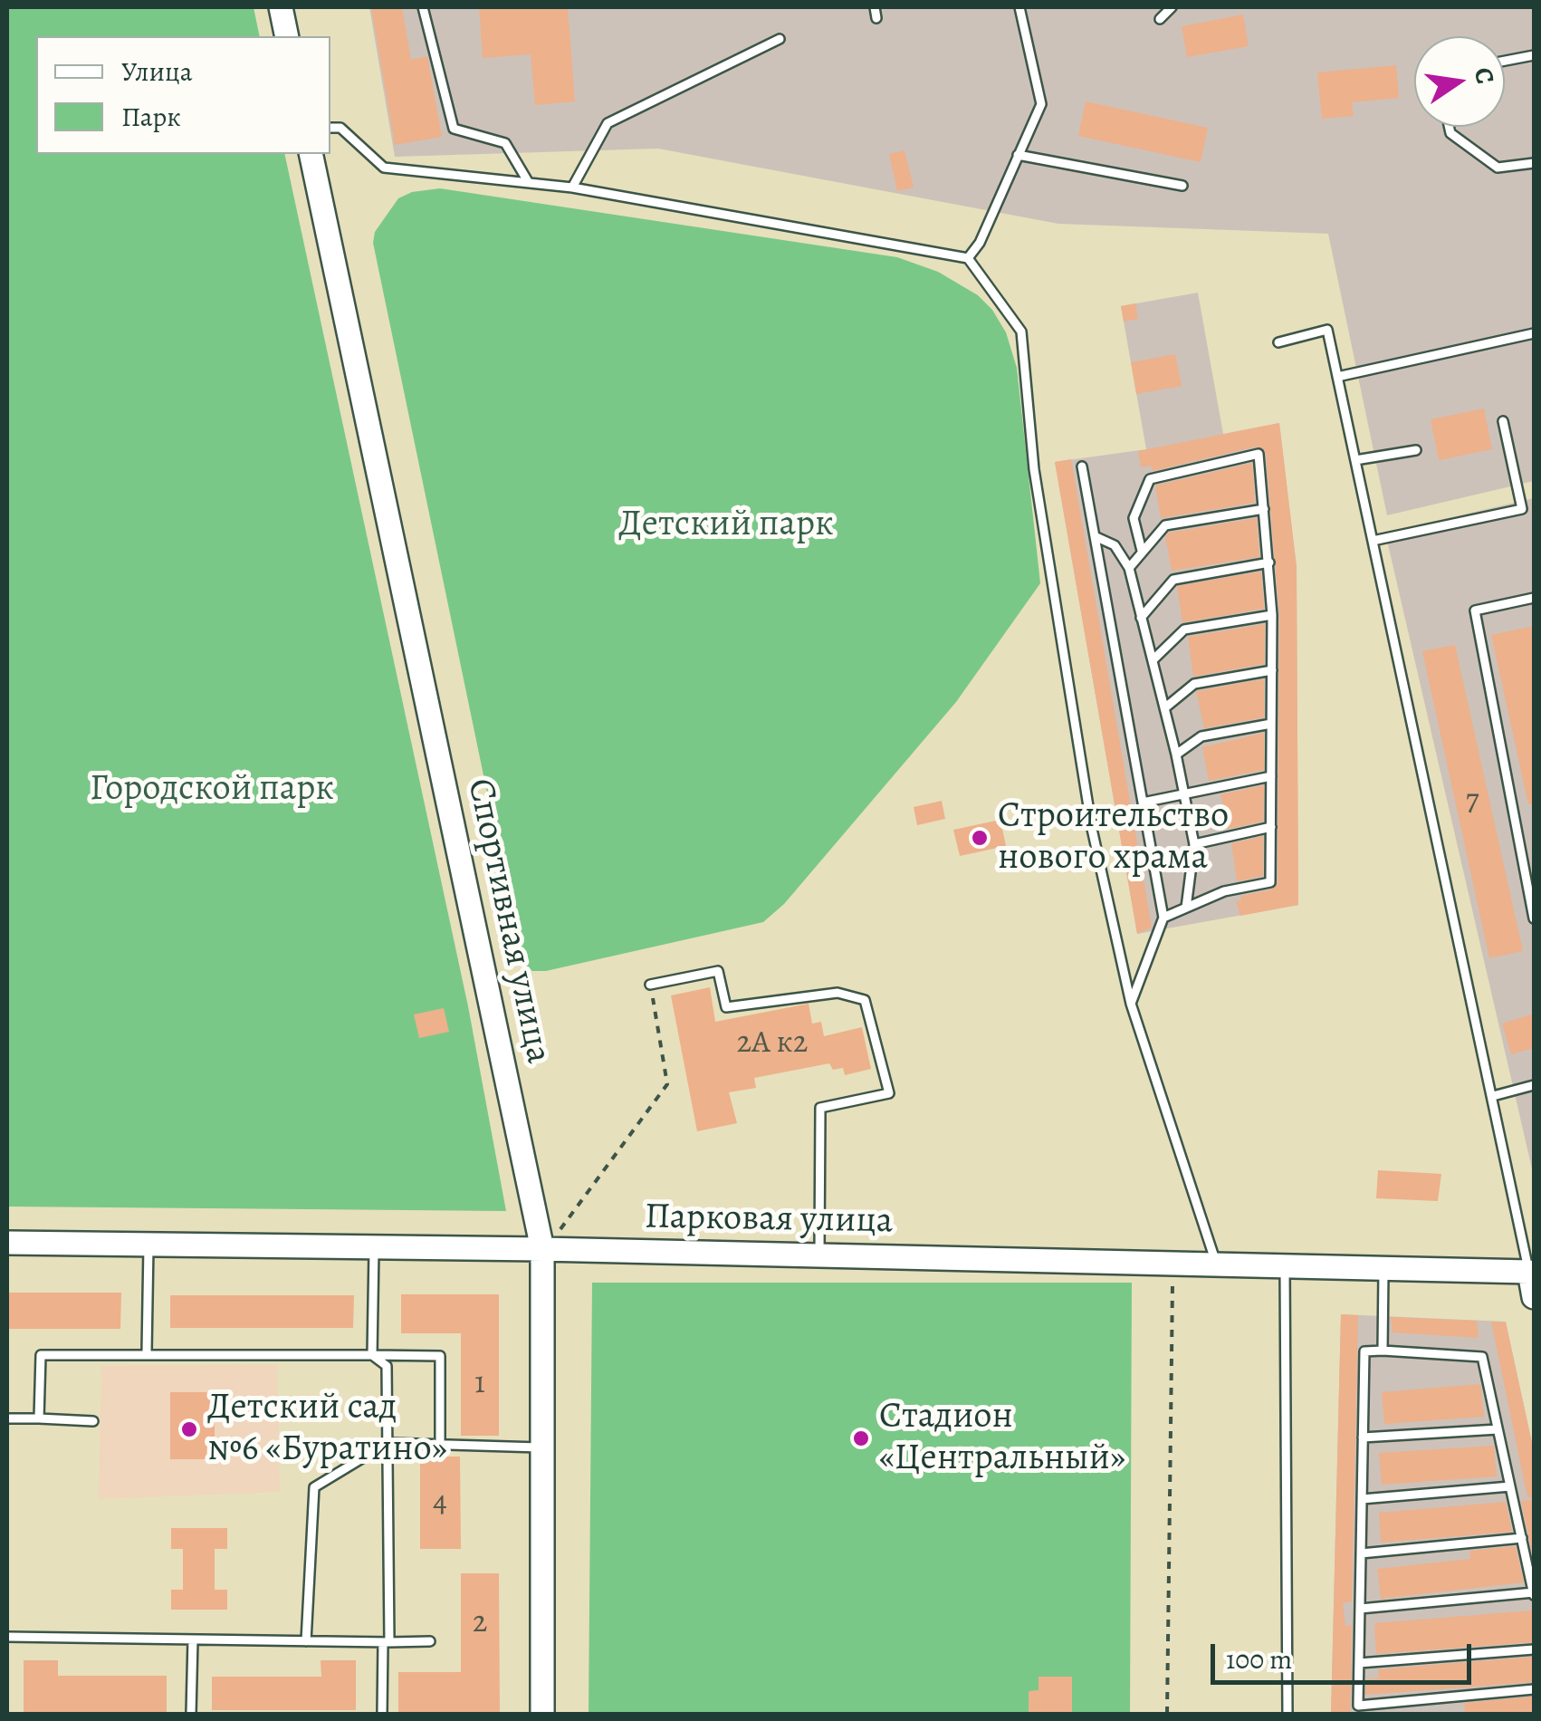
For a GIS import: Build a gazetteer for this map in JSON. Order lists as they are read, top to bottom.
{
  "streets": {
    "street": ["Спортивная улица", "Парковая улица"]
  },
  "crossings": [
    ["Спортивная улица", "Парковая улица"]
  ],
  "parks": ["Детский парк", "Городской парк"],
  "places": ["Строительство нового храма", "Детский сад №6 «Буратино»", "Стадион «Центральный»"],
  "house_numbers": [
    "7",
    "2А к2",
    "1",
    "4",
    "2"
  ],
  "legend": ["Улица", "Парк"],
  "scale_bar": "100 m",
  "north": "right"
}
